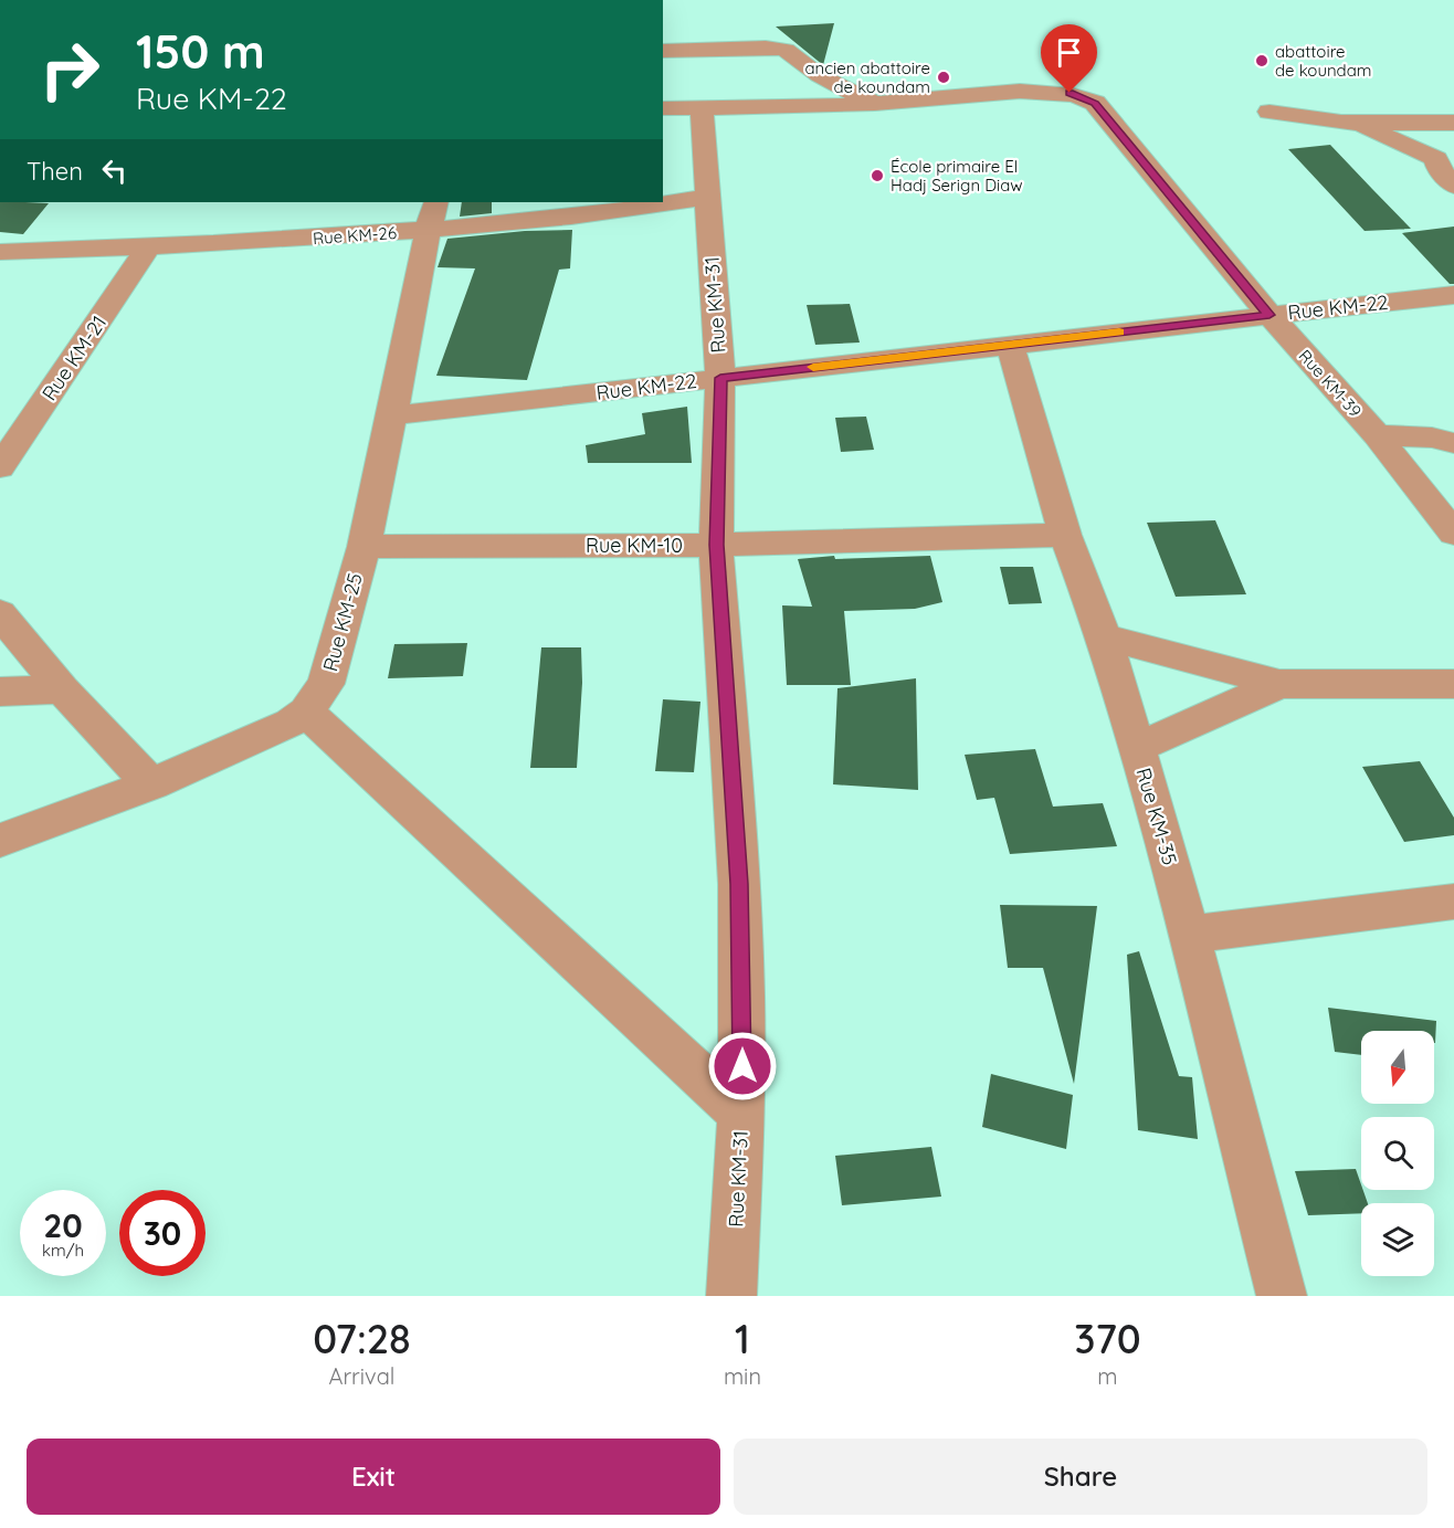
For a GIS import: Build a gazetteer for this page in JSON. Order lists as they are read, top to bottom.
{
  "streets": {
    "street": [
      "Rue KM-26",
      "Rue KM-31",
      "Rue KM-22",
      "Rue KM-21",
      "Rue KM-39",
      "Rue KM-10",
      "Rue KM-25",
      "Rue KM-35"
    ]
  },
  "crossings": [
    ["Rue KM-26", "Rue KM-31"],
    ["Rue KM-26", "Rue KM-21"],
    ["Rue KM-26", "Rue KM-25"],
    ["Rue KM-31", "Rue KM-22"],
    ["Rue KM-31", "Rue KM-10"],
    ["Rue KM-22", "Rue KM-39"],
    ["Rue KM-22", "Rue KM-25"],
    ["Rue KM-22", "Rue KM-35"],
    ["Rue KM-10", "Rue KM-25"],
    ["Rue KM-10", "Rue KM-35"]
  ],
  "places": ["abattoire de koundam", "ancien abattoire de koundam", "École primaire El Hadj Serign Diaw"],
  "north": "bottom",
  "page": {
    "turn": ["150 m", "Rue KM-22"],
    "then": "Then",
    "speed": "20 km/h",
    "limit": "30",
    "eta": [
      "07:28",
      "Arrival",
      "1",
      "min",
      "370",
      "m"
    ],
    "buttons": ["Exit", "Share"]
  }
}
